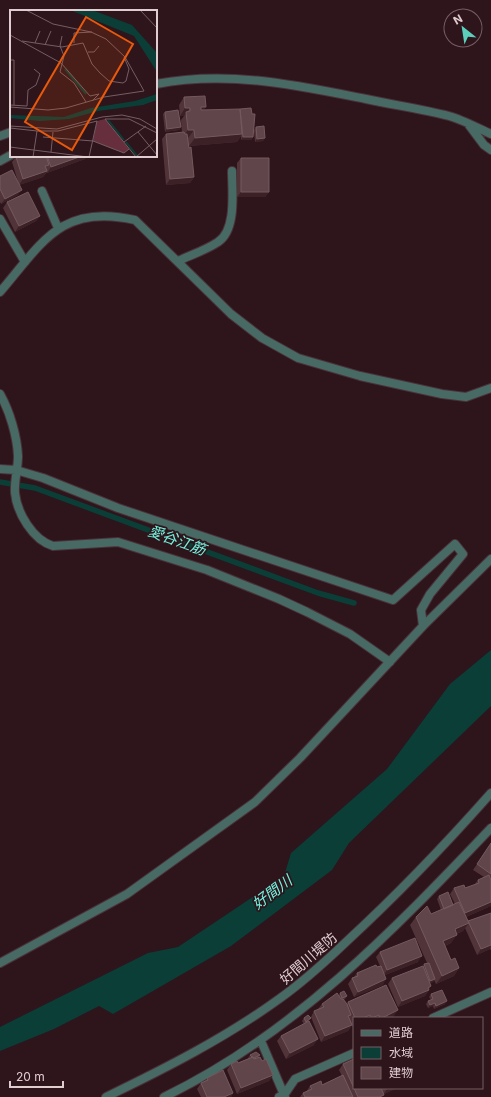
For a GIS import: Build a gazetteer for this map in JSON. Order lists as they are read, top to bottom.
{
  "streets": {
    "street": ["好間川堤防"]
  },
  "water": ["愛谷江筋", "好間川"],
  "legend": ["道路", "水域", "建物"],
  "scale_bar": "20 m",
  "north": "top left"
}
